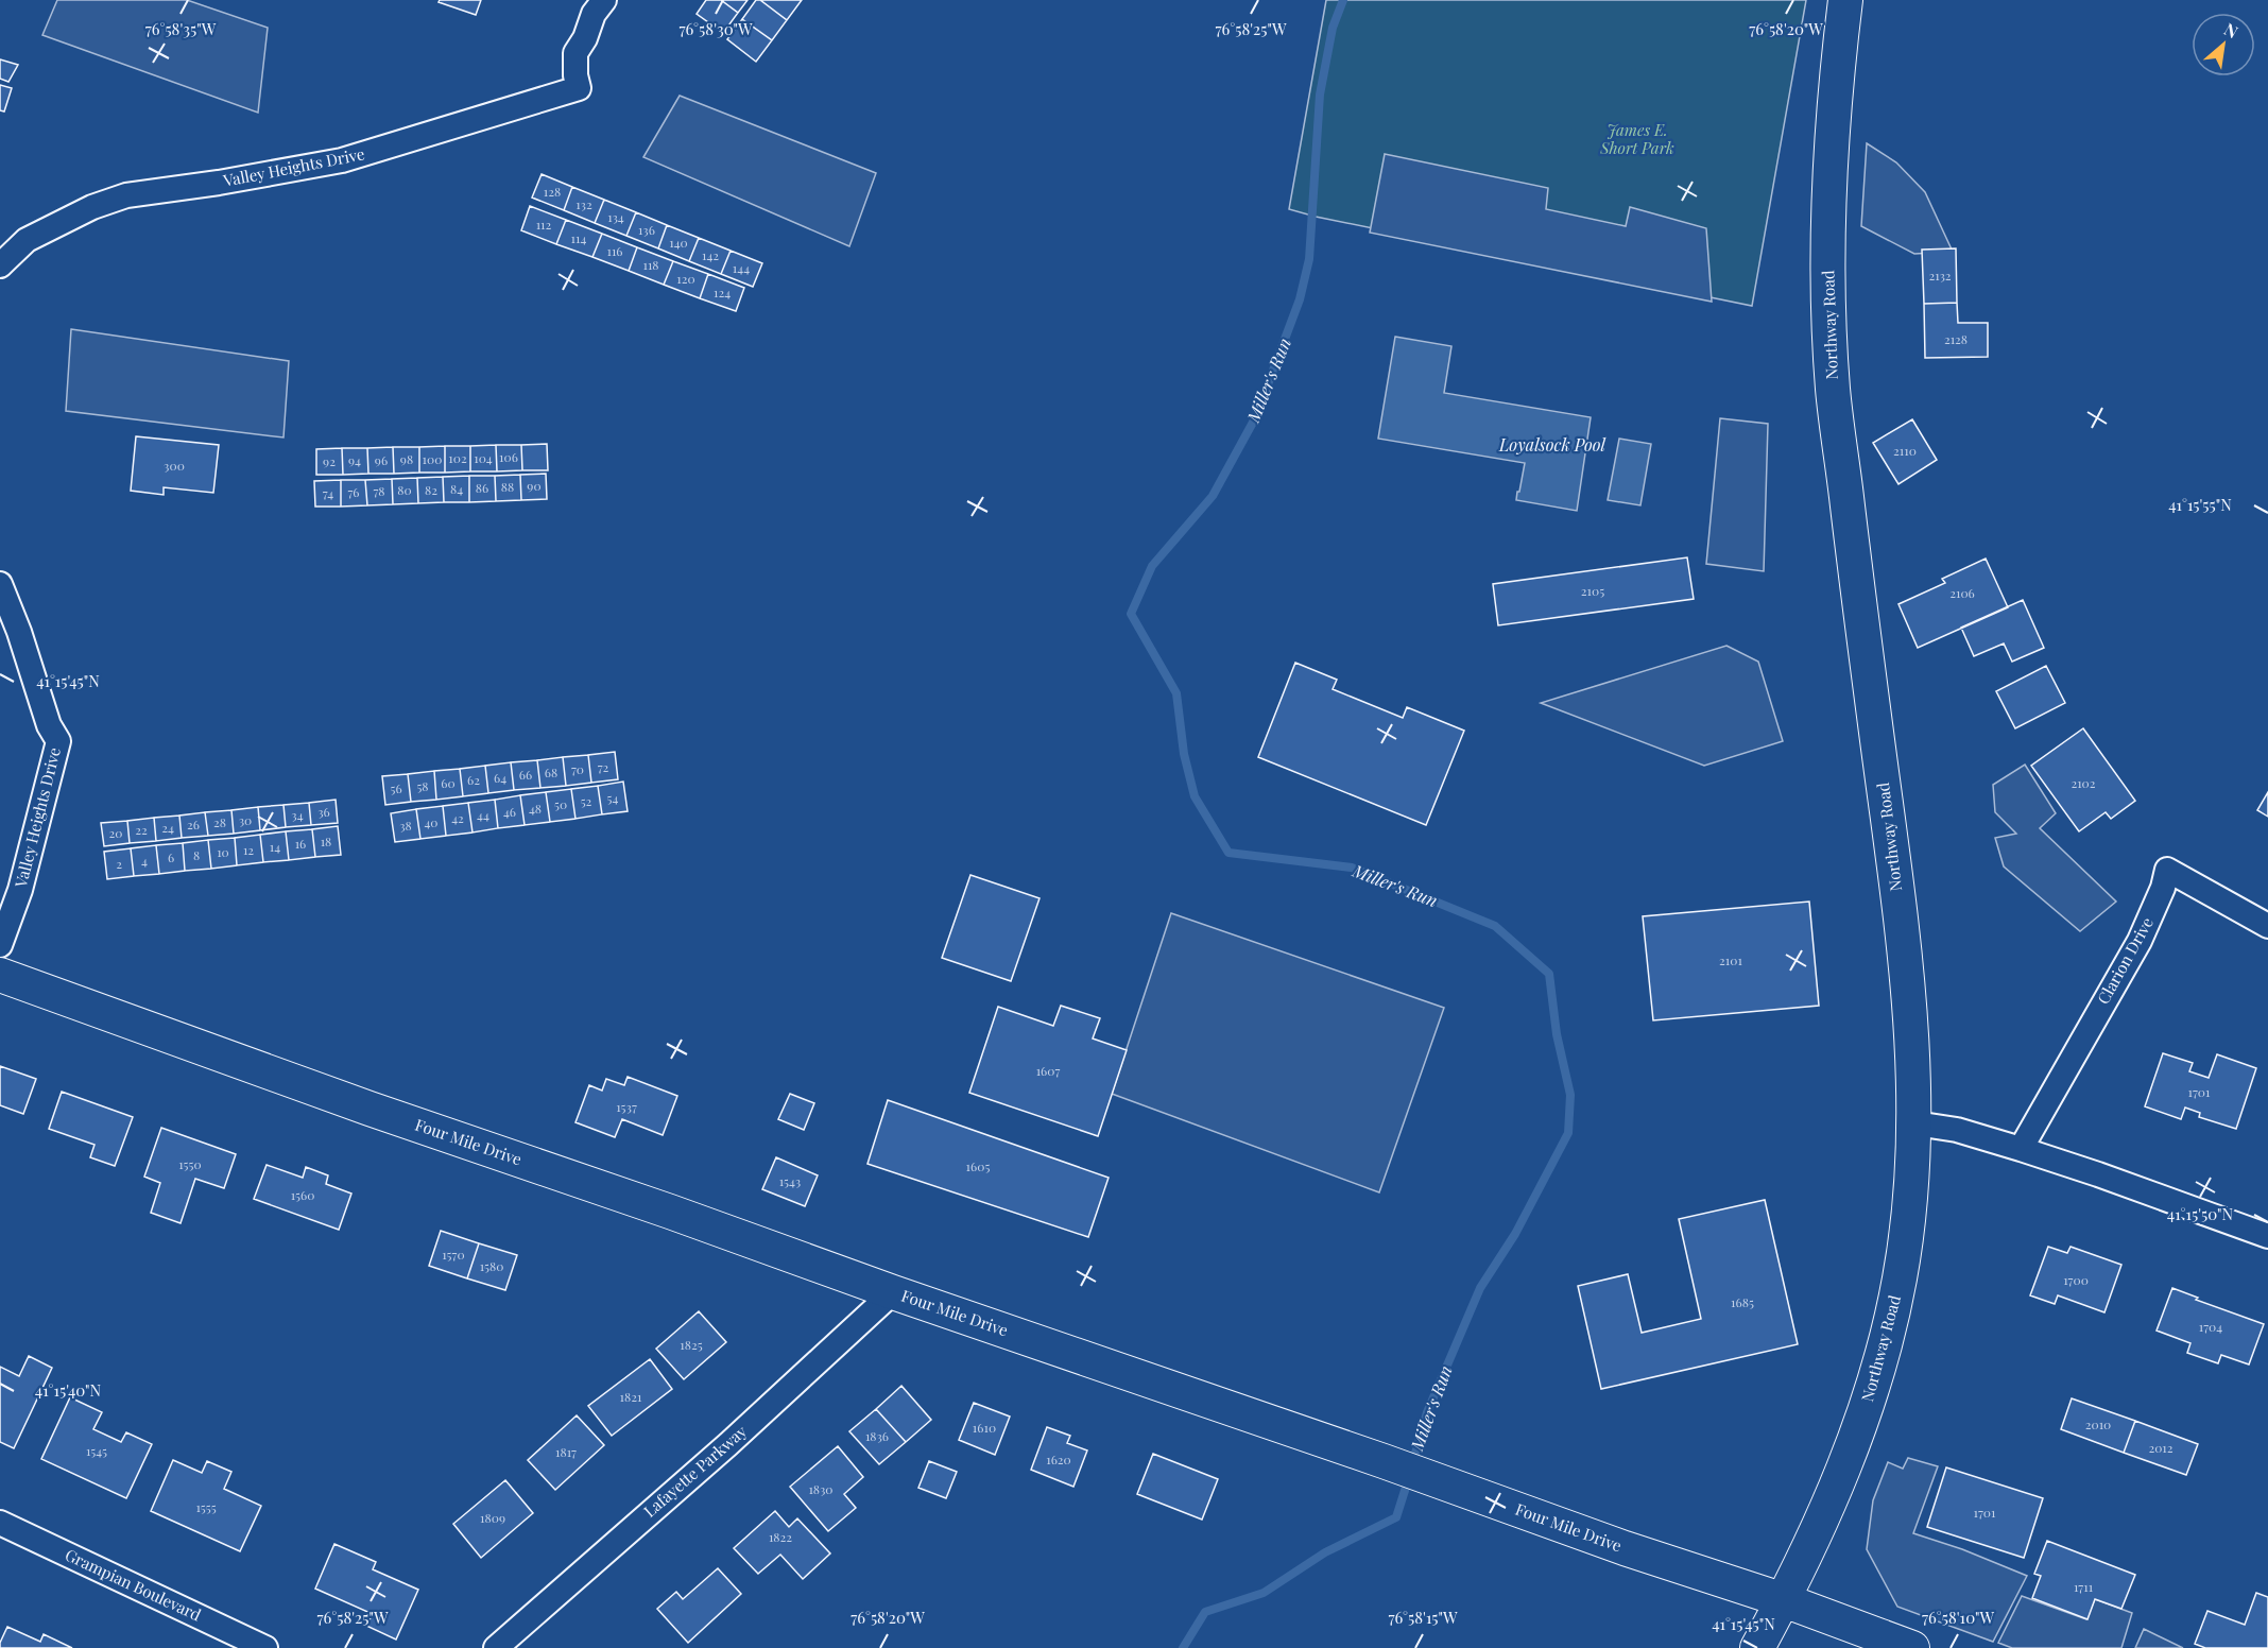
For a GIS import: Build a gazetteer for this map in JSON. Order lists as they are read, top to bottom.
{
  "streets": {
    "street": [
      "Valley Heights Drive",
      "Northway Road",
      "Clarion Drive",
      "Four Mile Drive",
      "Lafayette Parkway",
      "Grampian Boulevard"
    ]
  },
  "crossings": [
    ["Northway Road", "Four Mile Drive"],
    ["Four Mile Drive", "Lafayette Parkway"]
  ],
  "water": ["Miller's Run", "Loyalsock Pool"],
  "parks": ["James E. Short Park"],
  "house_numbers": [
    "128",
    "132",
    "134",
    "112",
    "136",
    "114",
    "140",
    "116",
    "142",
    "118",
    "144",
    "2132",
    "120",
    "124",
    "2128",
    "2110",
    "106",
    "102",
    "104",
    "98",
    "100",
    "94",
    "96",
    "92",
    "300",
    "90",
    "88",
    "86",
    "84",
    "80",
    "82",
    "78",
    "76",
    "74",
    "2105",
    "2106",
    "72",
    "70",
    "68",
    "66",
    "64",
    "62",
    "60",
    "2102",
    "58",
    "56",
    "54",
    "52",
    "50",
    "48",
    "36",
    "46",
    "34",
    "44",
    "42",
    "30",
    "28",
    "40",
    "26",
    "38",
    "24",
    "22",
    "20",
    "18",
    "16",
    "14",
    "12",
    "10",
    "8",
    "6",
    "4",
    "2",
    "2101",
    "1607",
    "1701",
    "1537",
    "1550",
    "1605",
    "1543",
    "1560",
    "1570",
    "1580",
    "1700",
    "1685",
    "1704",
    "1825",
    "1821",
    "2010",
    "1610",
    "1836",
    "2012",
    "1545",
    "1817",
    "1620",
    "1830",
    "1555",
    "1701",
    "1809",
    "1822",
    "1711"
  ],
  "north": "top right",
  "coordinates": [
    "76°58'35\"W",
    "76°58'30\"W",
    "76°58'25\"W",
    "76°58'20\"W",
    "41°15'55\"N",
    "41°15'45\"N",
    "41°15'50\"N",
    "41°15'40\"N",
    "76°58'15\"W",
    "76°58'10\"W"
  ]
}
